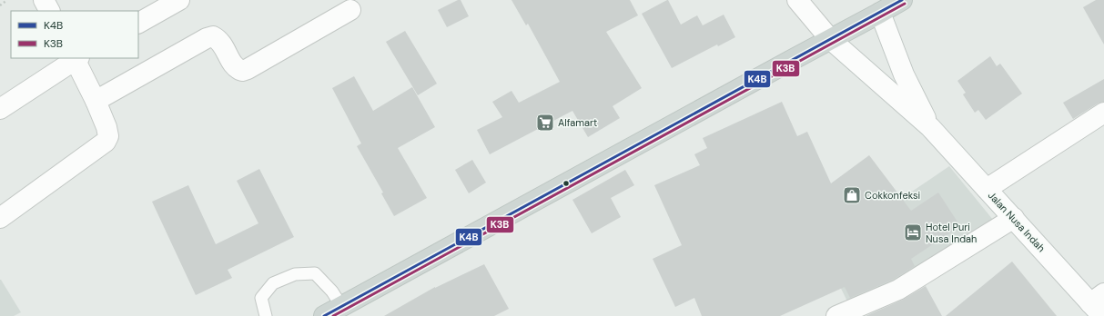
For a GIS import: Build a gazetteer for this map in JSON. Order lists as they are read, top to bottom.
{
  "streets": {
    "street": ["Jalan Nusa Indah"]
  },
  "places": {
    "supermarket": ["Alfamart"],
    "shop": ["Cokkonfeksi"],
    "hotel": ["Hotel Puri Nusa Indah"]
  },
  "lines": ["transit line K4B", "transit line K3B"],
  "legend": ["K4B", "K3B"]
}
